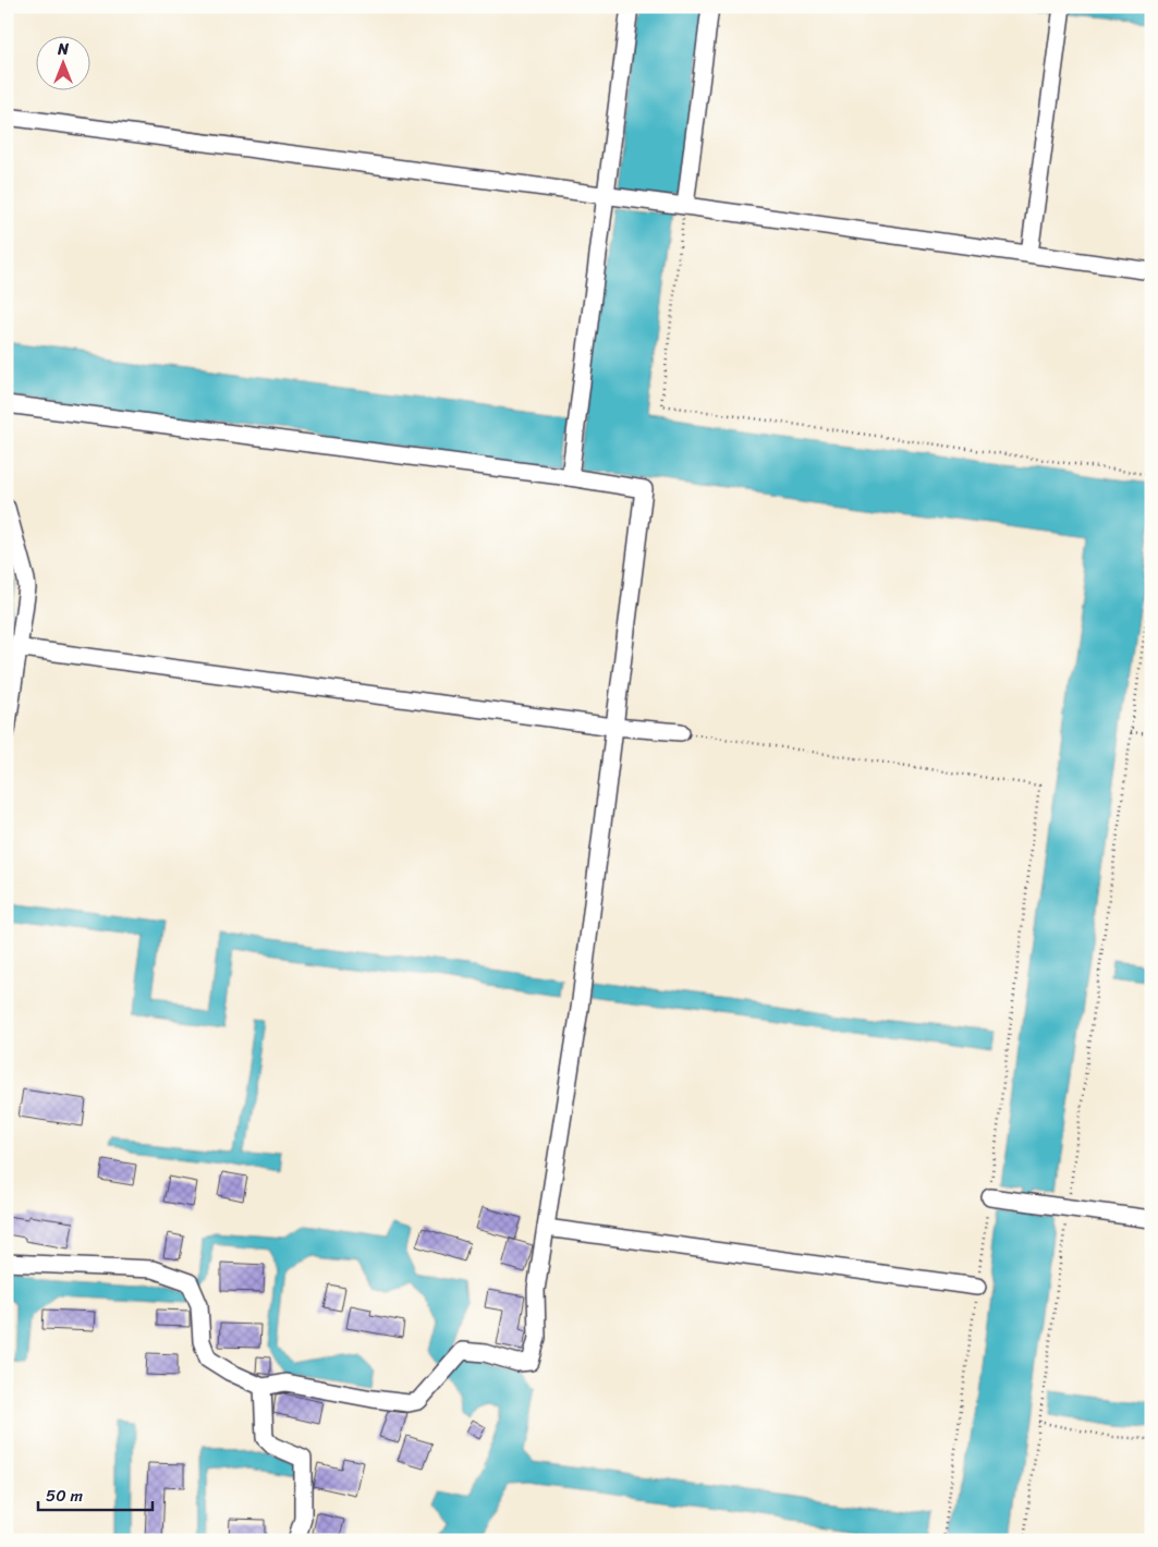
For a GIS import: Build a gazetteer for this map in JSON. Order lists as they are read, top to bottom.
{
  "scale_bar": "50 m",
  "north": "top"
}
